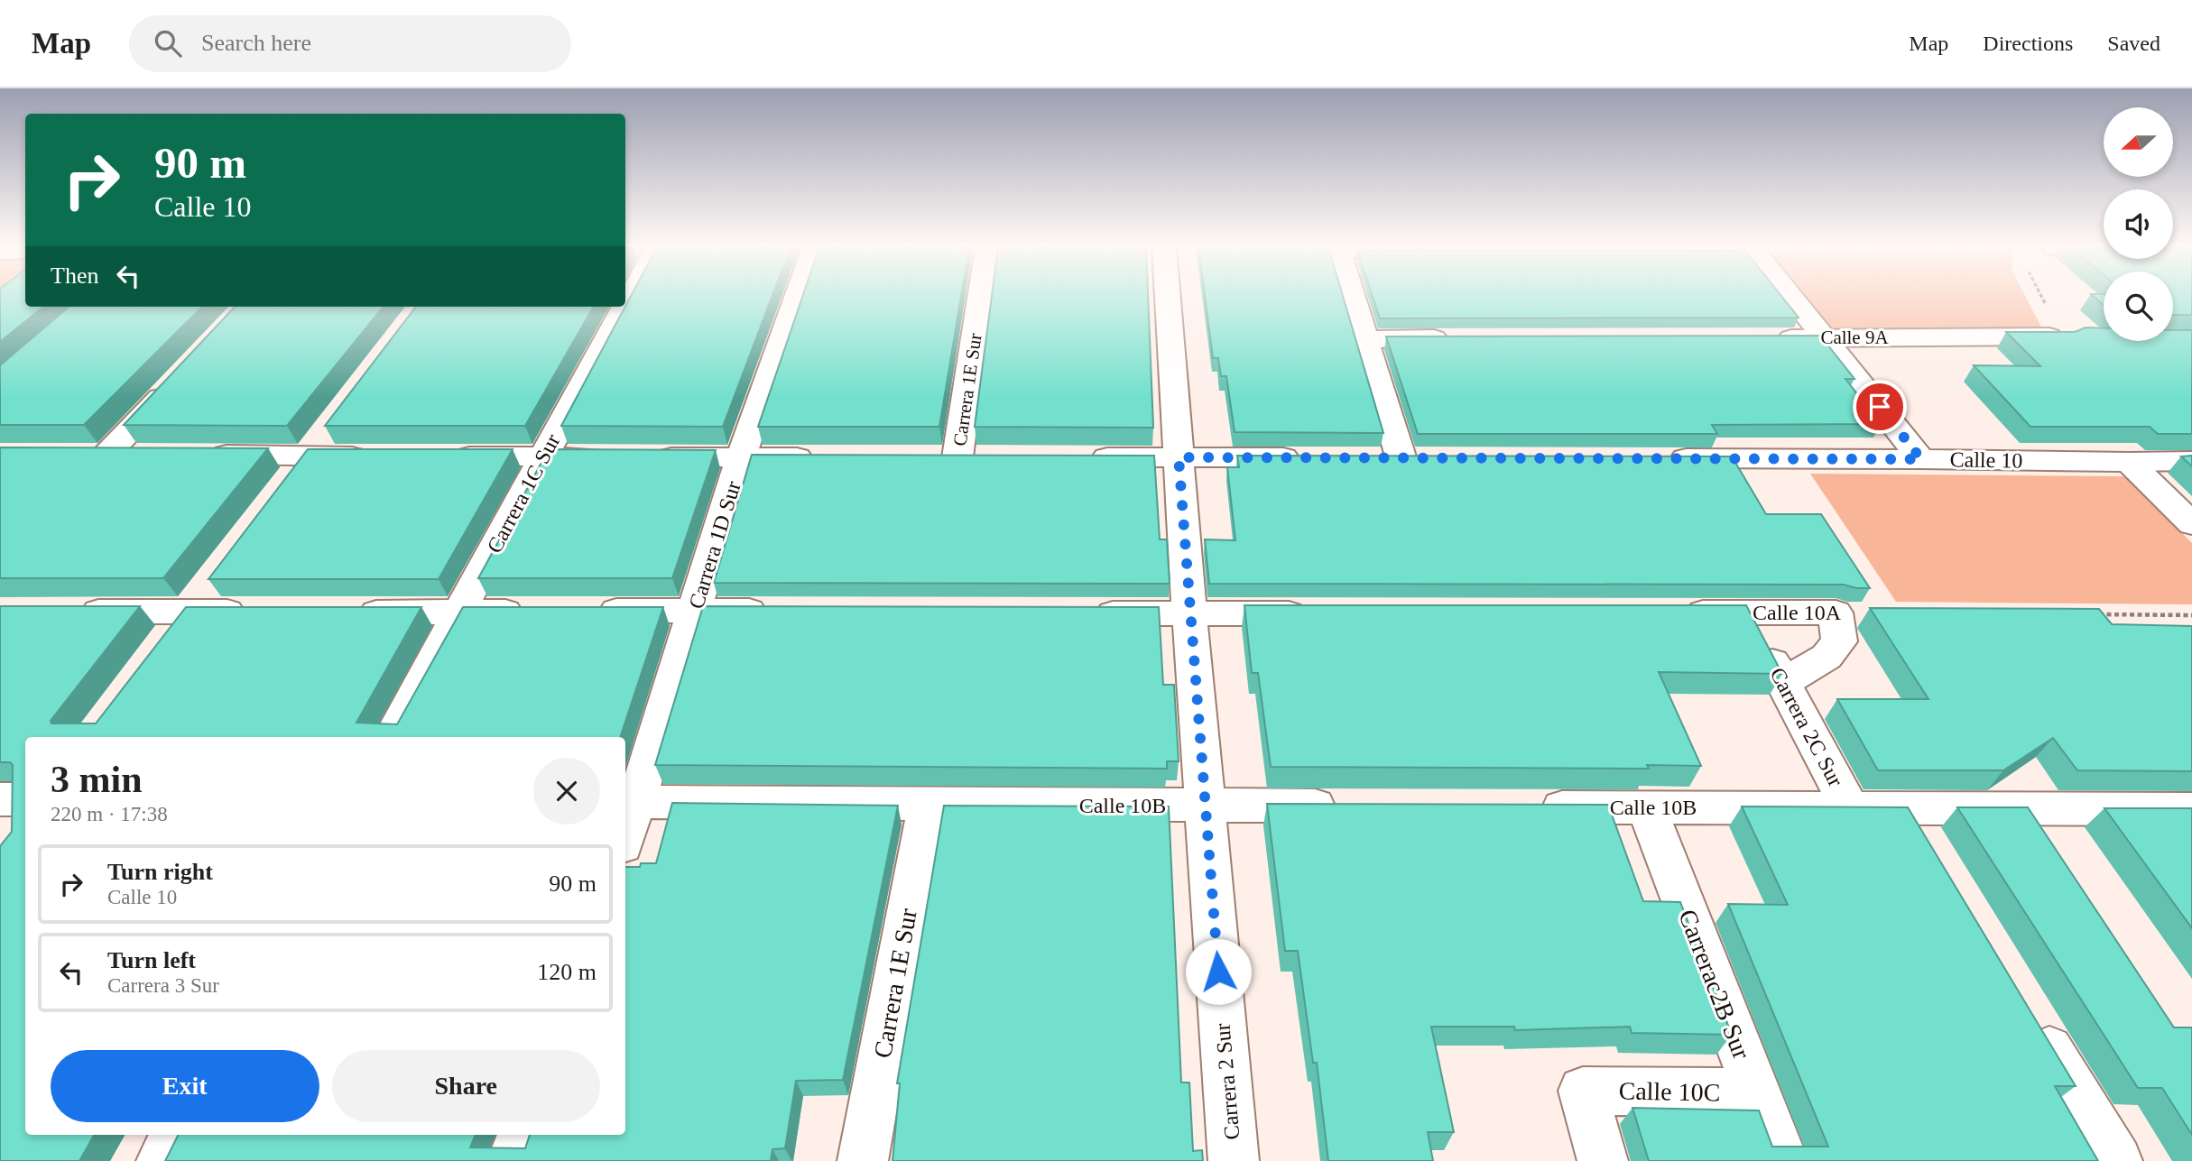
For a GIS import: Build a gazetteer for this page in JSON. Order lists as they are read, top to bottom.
{
  "streets": {
    "street": [
      "Calle 9A",
      "Carrera 1E Sur",
      "Calle 10",
      "Carrera 1C Sur",
      "Carrera 1D Sur",
      "Calle 10A",
      "Carrera 2C Sur",
      "Calle 10B",
      "Carrerac2B Sur",
      "Carrera 2 Sur",
      "Calle 10C"
    ]
  },
  "crossings": [
    ["Carrera 1E Sur", "Calle 10B"],
    ["Carrera 1D Sur", "Calle 10B"],
    ["Calle 10A", "Carrera 2C Sur"],
    ["Carrera 2C Sur", "Calle 10B"],
    ["Calle 10B", "Carrerac2B Sur"],
    ["Calle 10B", "Carrera 2 Sur"],
    ["Carrerac2B Sur", "Calle 10C"]
  ],
  "north": "left",
  "page": {
    "header": "Map",
    "search": "Search here",
    "nav": ["Map", "Directions", "Saved"],
    "turn": ["90 m", "Calle 10"],
    "then": "Then",
    "heading": ["3 min", "220 m · 17:38"],
    "list": [
      {
        "name": "Turn right",
        "note": "Calle 10",
        "value": "90 m"
      },
      {
        "name": "Turn left",
        "note": "Carrera 3 Sur",
        "value": "120 m"
      }
    ],
    "buttons": ["Exit", "Share"]
  }
}
